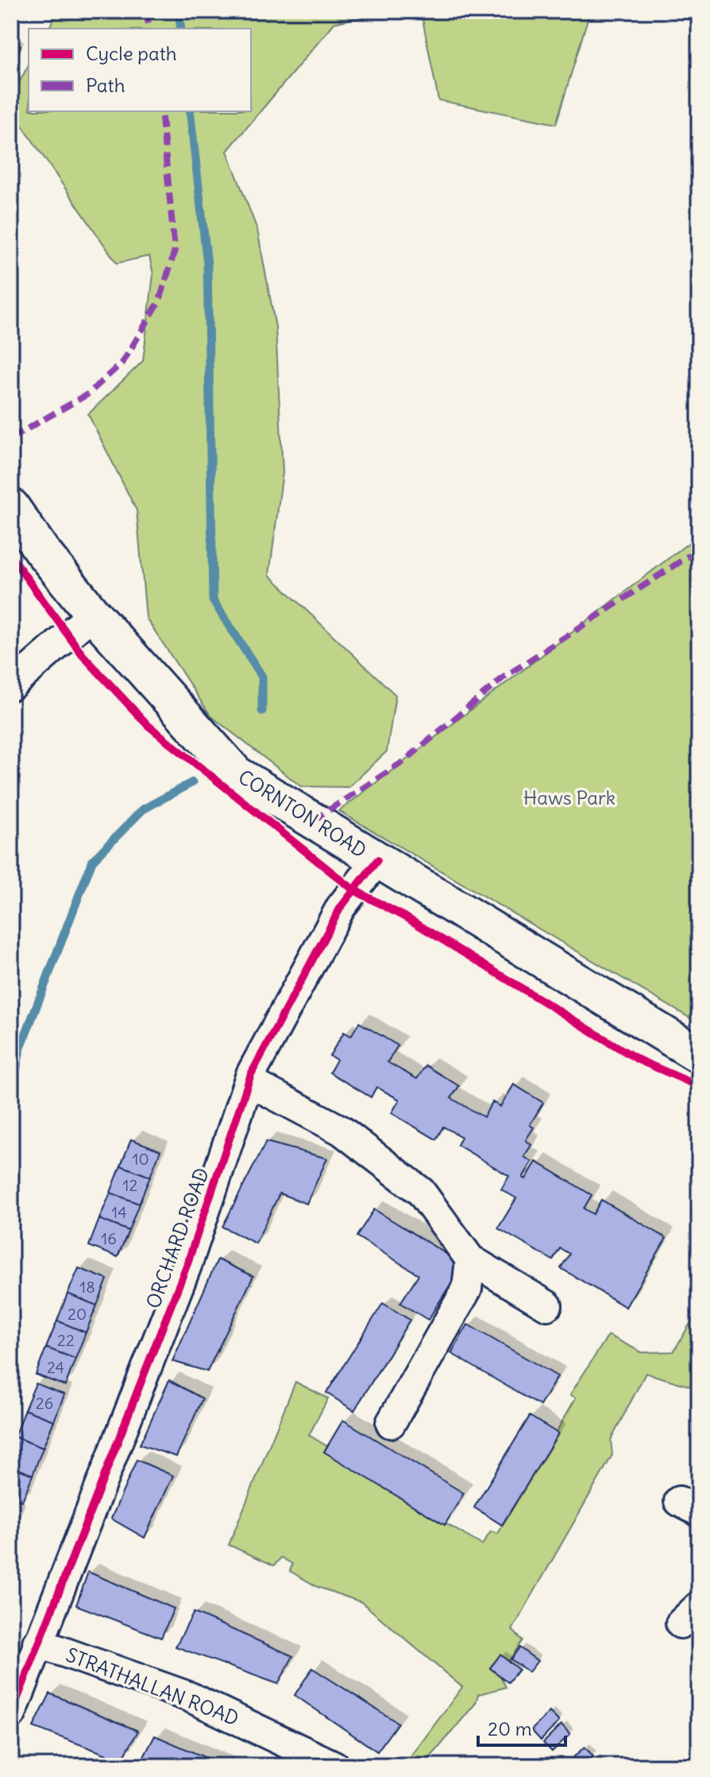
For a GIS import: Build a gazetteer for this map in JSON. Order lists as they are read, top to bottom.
{
  "streets": {
    "main road": ["CORNTON ROAD"],
    "street": ["ORCHARD ROAD", "STRATHALLAN ROAD"]
  },
  "crossings": [
    ["CORNTON ROAD", "ORCHARD ROAD"],
    ["ORCHARD ROAD", "STRATHALLAN ROAD"]
  ],
  "parks": ["Haws Park"],
  "house_numbers": [
    "10",
    "12",
    "14",
    "16",
    "18",
    "20",
    "22",
    "24",
    "26"
  ],
  "legend": ["Cycle path", "Path"],
  "scale_bar": "20 m"
}
